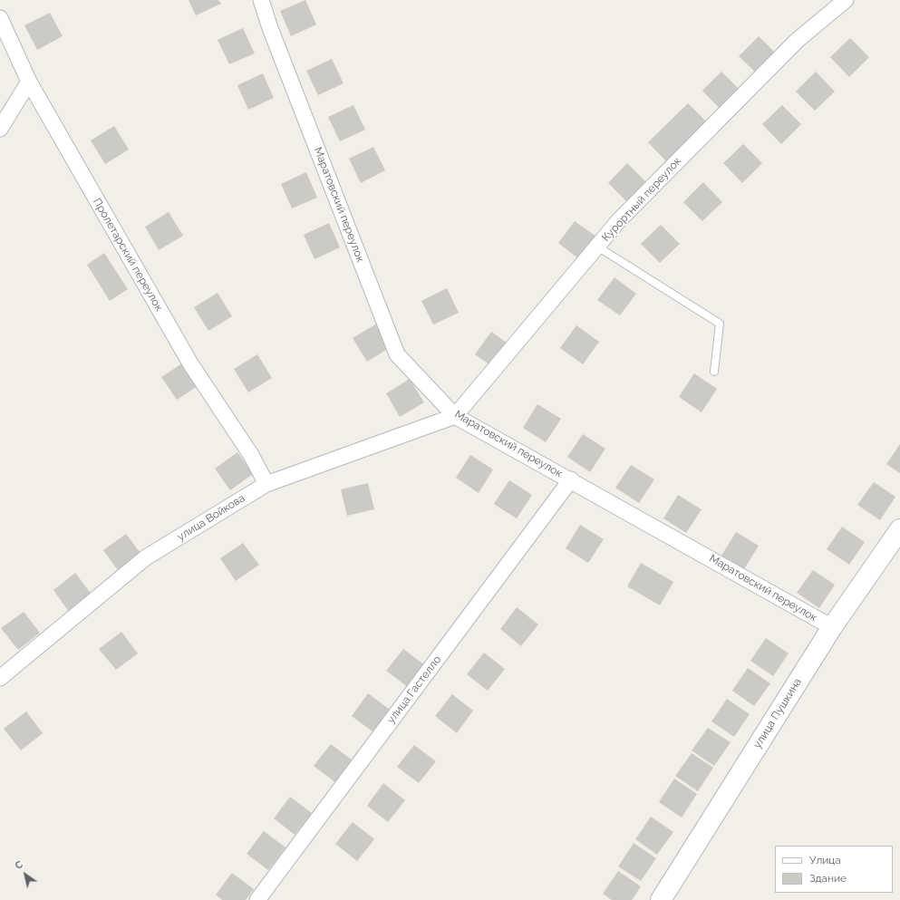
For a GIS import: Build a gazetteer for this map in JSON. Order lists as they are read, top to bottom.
{
  "streets": {
    "street": [
      "Курортный переулок",
      "Маратовский переулок",
      "Пролетарский переулок",
      "улица Войкова",
      "улица Гастелло",
      "улица Пушкина"
    ]
  },
  "crossings": [
    ["Курортный переулок", "Маратовский переулок"],
    ["Курортный переулок", "улица Войкова"],
    ["Маратовский переулок", "улица Войкова"],
    ["Маратовский переулок", "улица Гастелло"],
    ["Маратовский переулок", "улица Пушкина"],
    ["Пролетарский переулок", "улица Войкова"]
  ],
  "legend": ["Улица", "Здание"],
  "north": "top left"
}
